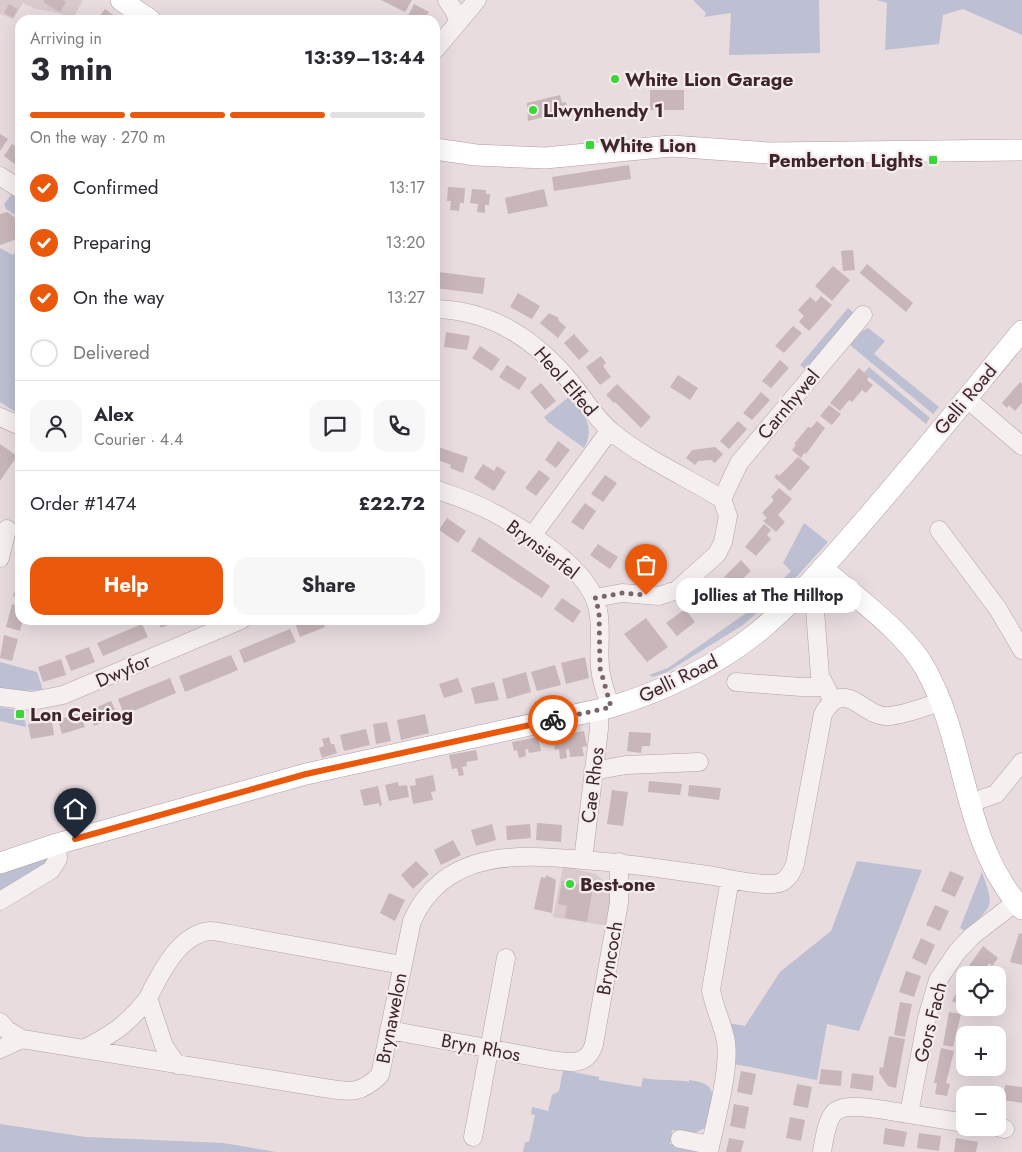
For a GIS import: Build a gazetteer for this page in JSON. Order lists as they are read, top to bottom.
{
  "streets": {
    "main road": ["Gelli Road"],
    "street": [
      "Heol Elfed",
      "Carnhywel",
      "Brynsierfel",
      "Dwyfor",
      "Cae Rhos",
      "Bryncoch",
      "Brynawelon",
      "Gors Fach",
      "Bryn Rhos"
    ]
  },
  "crossings": [
    ["Gelli Road", "Brynsierfel"],
    ["Gelli Road", "Cae Rhos"],
    ["Brynsierfel", "Cae Rhos"],
    ["Cae Rhos", "Brynawelon"],
    ["Bryncoch", "Brynawelon"],
    ["Bryncoch", "Bryn Rhos"],
    ["Brynawelon", "Bryn Rhos"]
  ],
  "places": {
    "other": [
      "White Lion Garage",
      "Llwynhendy 1",
      "Jollies at The Hilltop",
      "Best-one"
    ],
    "transit": ["White Lion", "Pemberton Lights", "Lon Ceiriog"]
  },
  "page": {
    "heading": ["3 min", "Arriving in", "13:39–13:44"],
    "panel": [
      "Alex",
      "Courier · 4.4",
      "Order #1474",
      "£22.72"
    ],
    "bar": "On the way · 270 m",
    "list": [
      ["Confirmed", "13:17"],
      ["Preparing", "13:20"],
      ["On the way", "13:27"],
      "Delivered"
    ],
    "buttons": ["Help", "Share"],
    "bubble": "Jollies at The Hilltop",
    "map_buttons": ["+", "−"]
  }
}
